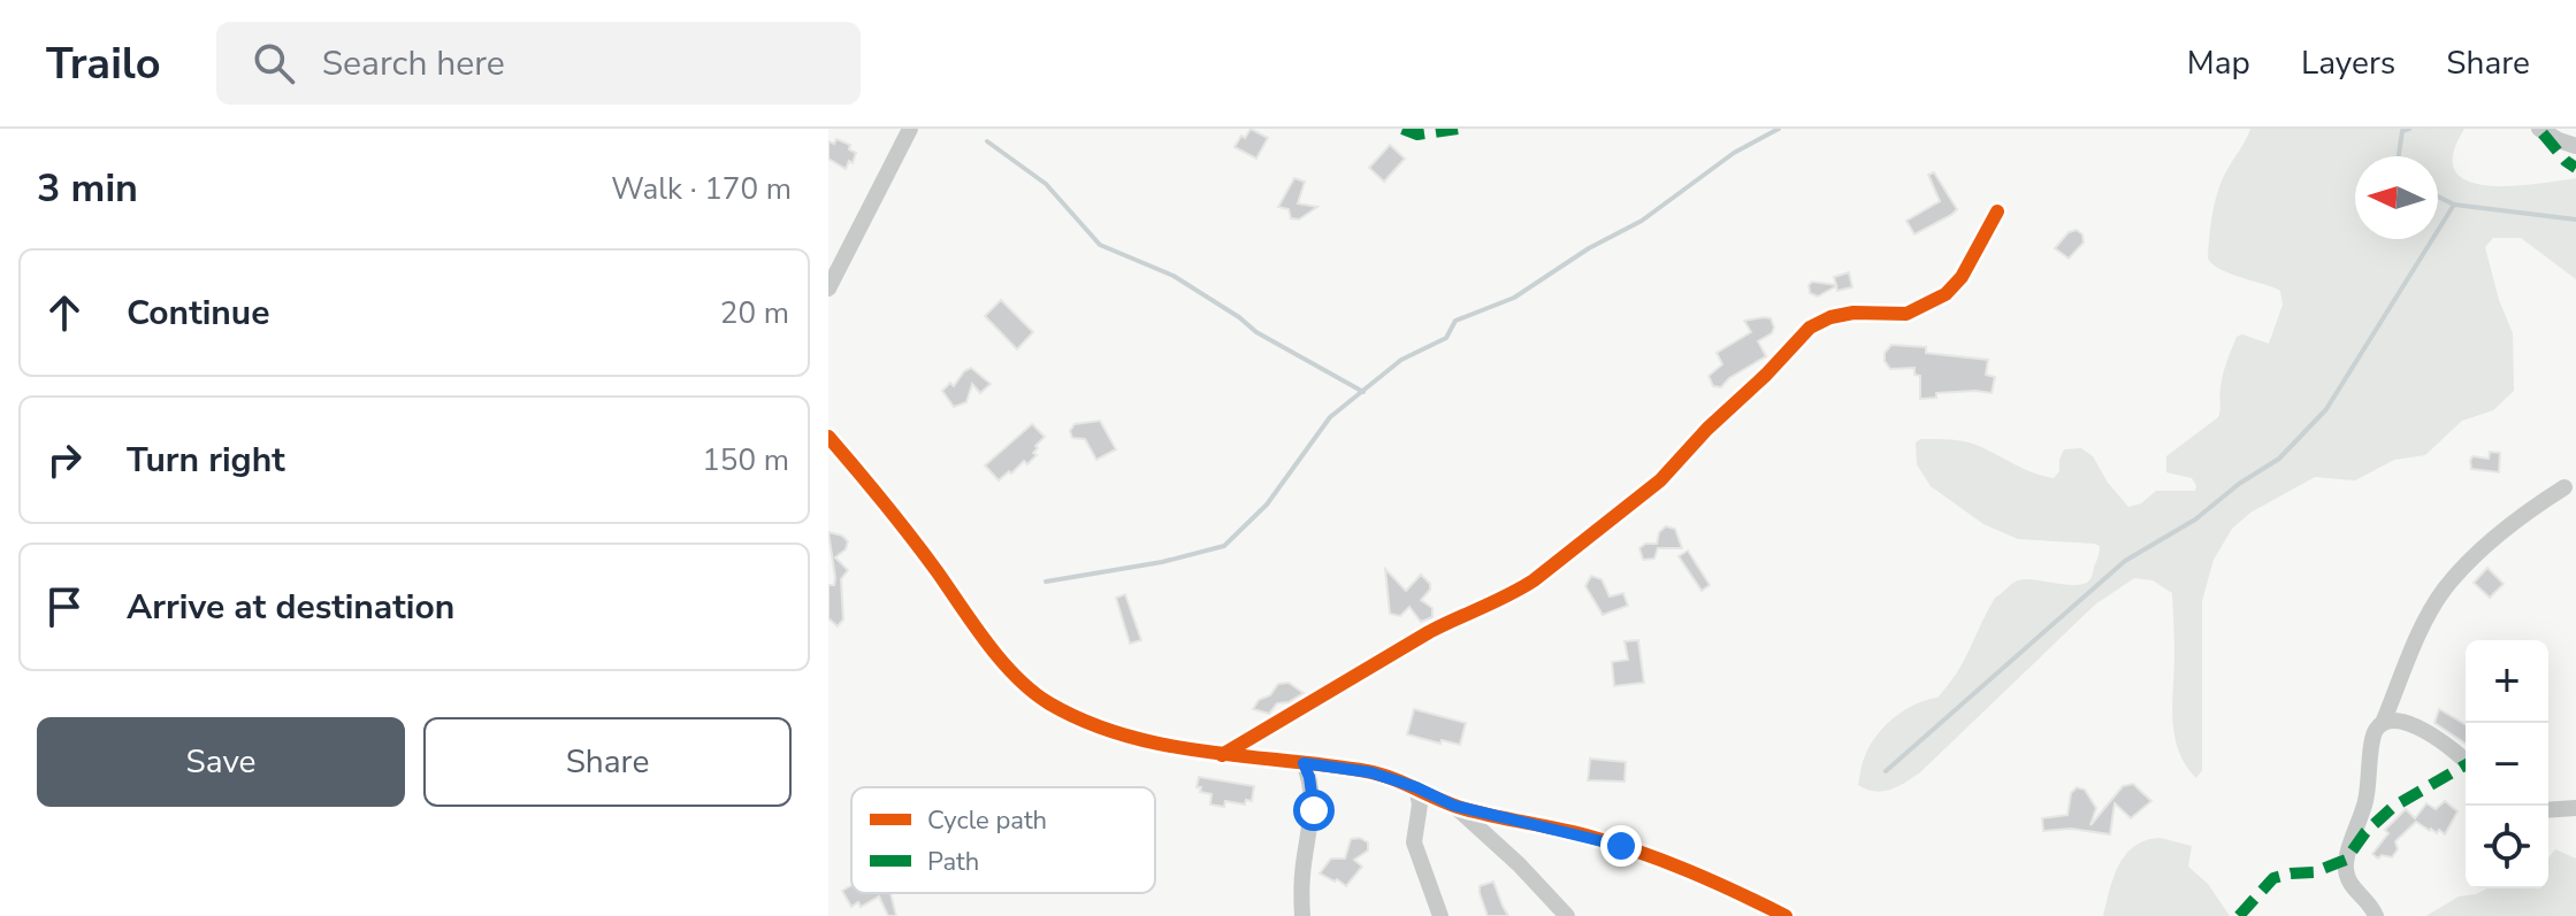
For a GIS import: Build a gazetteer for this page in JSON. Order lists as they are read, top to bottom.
{
  "legend": ["Cycle path", "Path"],
  "north": "left",
  "page": {
    "header": "Trailo",
    "search": "Search here",
    "nav": ["Map", "Layers", "Share"],
    "heading": ["3 min", "Walk · 170 m"],
    "list": [
      ["Continue", "20 m"],
      ["Turn right", "150 m"],
      "Arrive at destination"
    ],
    "map_buttons": ["+", "−"],
    "buttons": ["Save", "Share"]
  }
}
